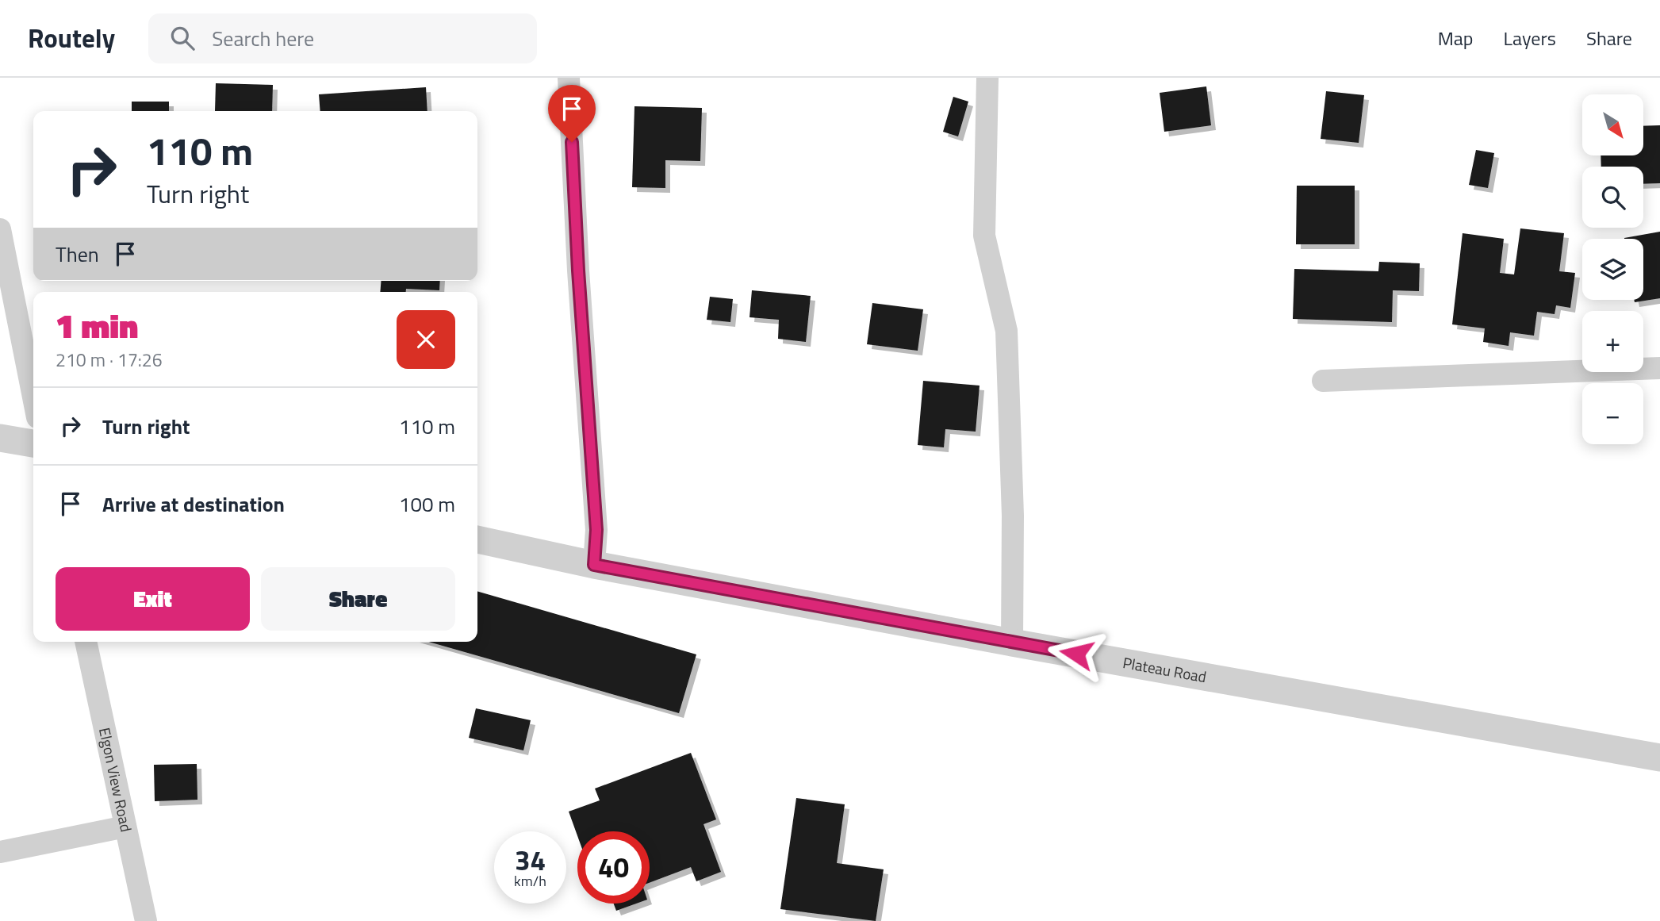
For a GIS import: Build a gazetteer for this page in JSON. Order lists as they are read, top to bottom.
{
  "streets": {
    "street": ["Plateau Road", "Elgon View Road"]
  },
  "north": "bottom right",
  "page": {
    "header": "Routely",
    "search": "Search here",
    "nav": ["Map", "Layers", "Share"],
    "map_buttons": ["+", "−"],
    "turn": ["110 m", "Turn right"],
    "then": "Then",
    "heading": ["1 min", "210 m · 17:26"],
    "list": [
      {
        "name": "Turn right",
        "value": "110 m"
      },
      {
        "name": "Arrive at destination",
        "value": "100 m"
      }
    ],
    "buttons": ["Exit", "Share"],
    "speed": "34 km/h",
    "limit": "40"
  }
}
